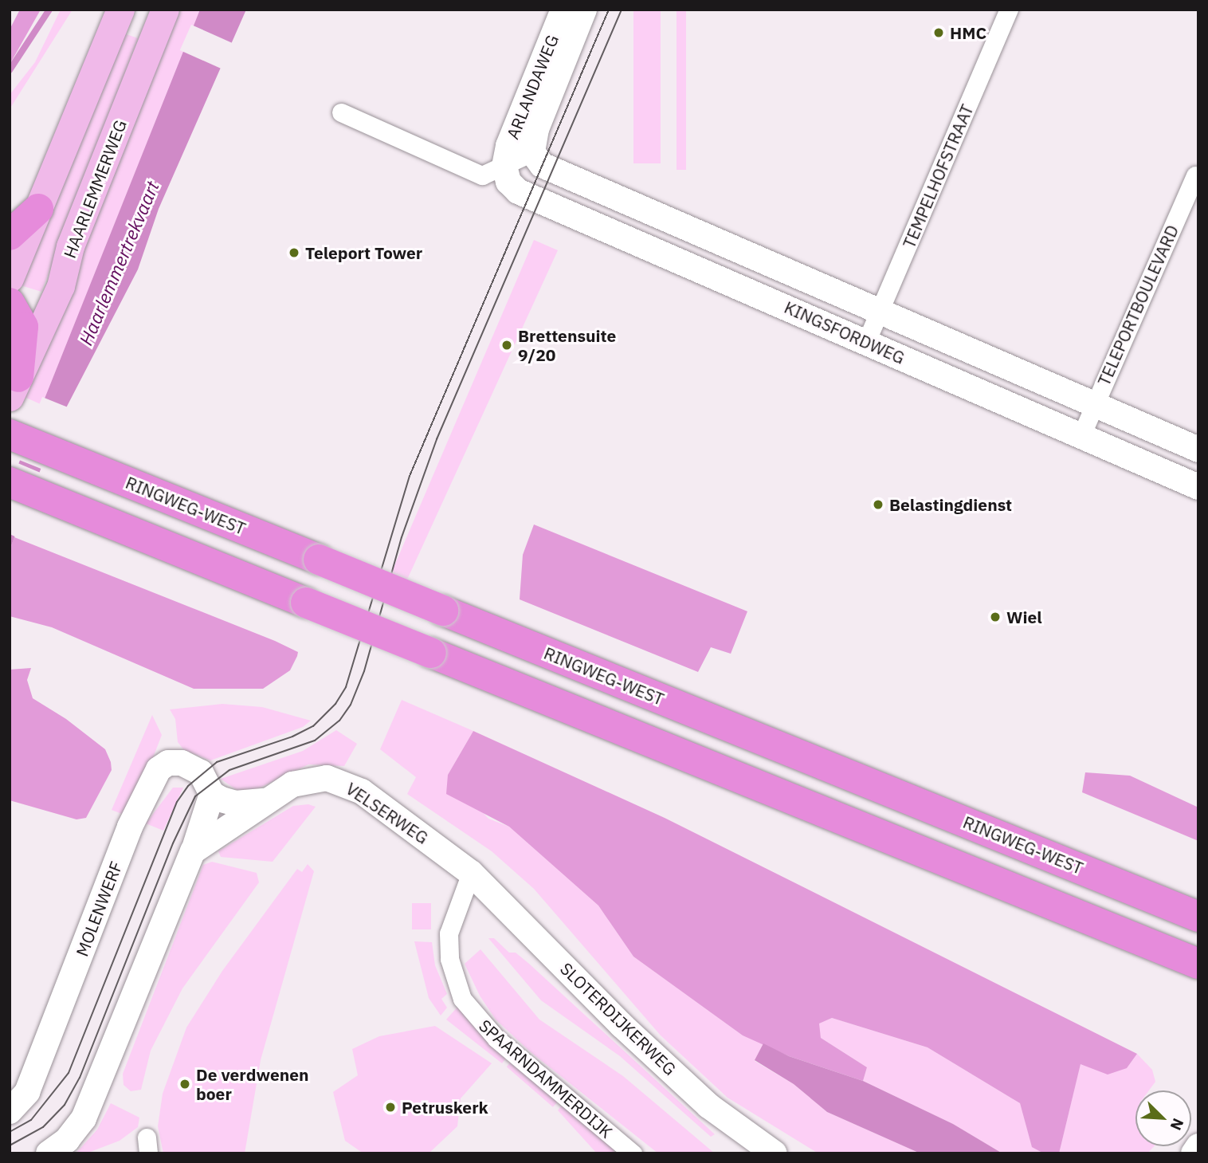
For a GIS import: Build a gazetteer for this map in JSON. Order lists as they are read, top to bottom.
{
  "streets": {
    "highway": ["RINGWEG-WEST"],
    "main road": ["HAARLEMMERWEG"],
    "street": [
      "ARLANDAWEG",
      "TEMPELHOFSTRAAT",
      "TELEPORTBOULEVARD",
      "KINGSFORDWEG",
      "VELSERWEG",
      "MOLENWERF",
      "SLOTERDIJKERWEG",
      "SPAARNDAMMERDIJK"
    ]
  },
  "crossings": [
    ["ARLANDAWEG", "KINGSFORDWEG"],
    ["TEMPELHOFSTRAAT", "KINGSFORDWEG"],
    ["TELEPORTBOULEVARD", "KINGSFORDWEG"],
    ["VELSERWEG", "SLOTERDIJKERWEG"],
    ["VELSERWEG", "SPAARNDAMMERDIJK"],
    ["SLOTERDIJKERWEG", "SPAARNDAMMERDIJK"]
  ],
  "water": ["Haarlemmertrekvaart"],
  "places": [
    "HMC",
    "Teleport Tower",
    "Brettensuite 9/20",
    "Belastingdienst",
    "Wiel",
    "De verdwenen boer",
    "Petruskerk"
  ],
  "north": "bottom right"
}
